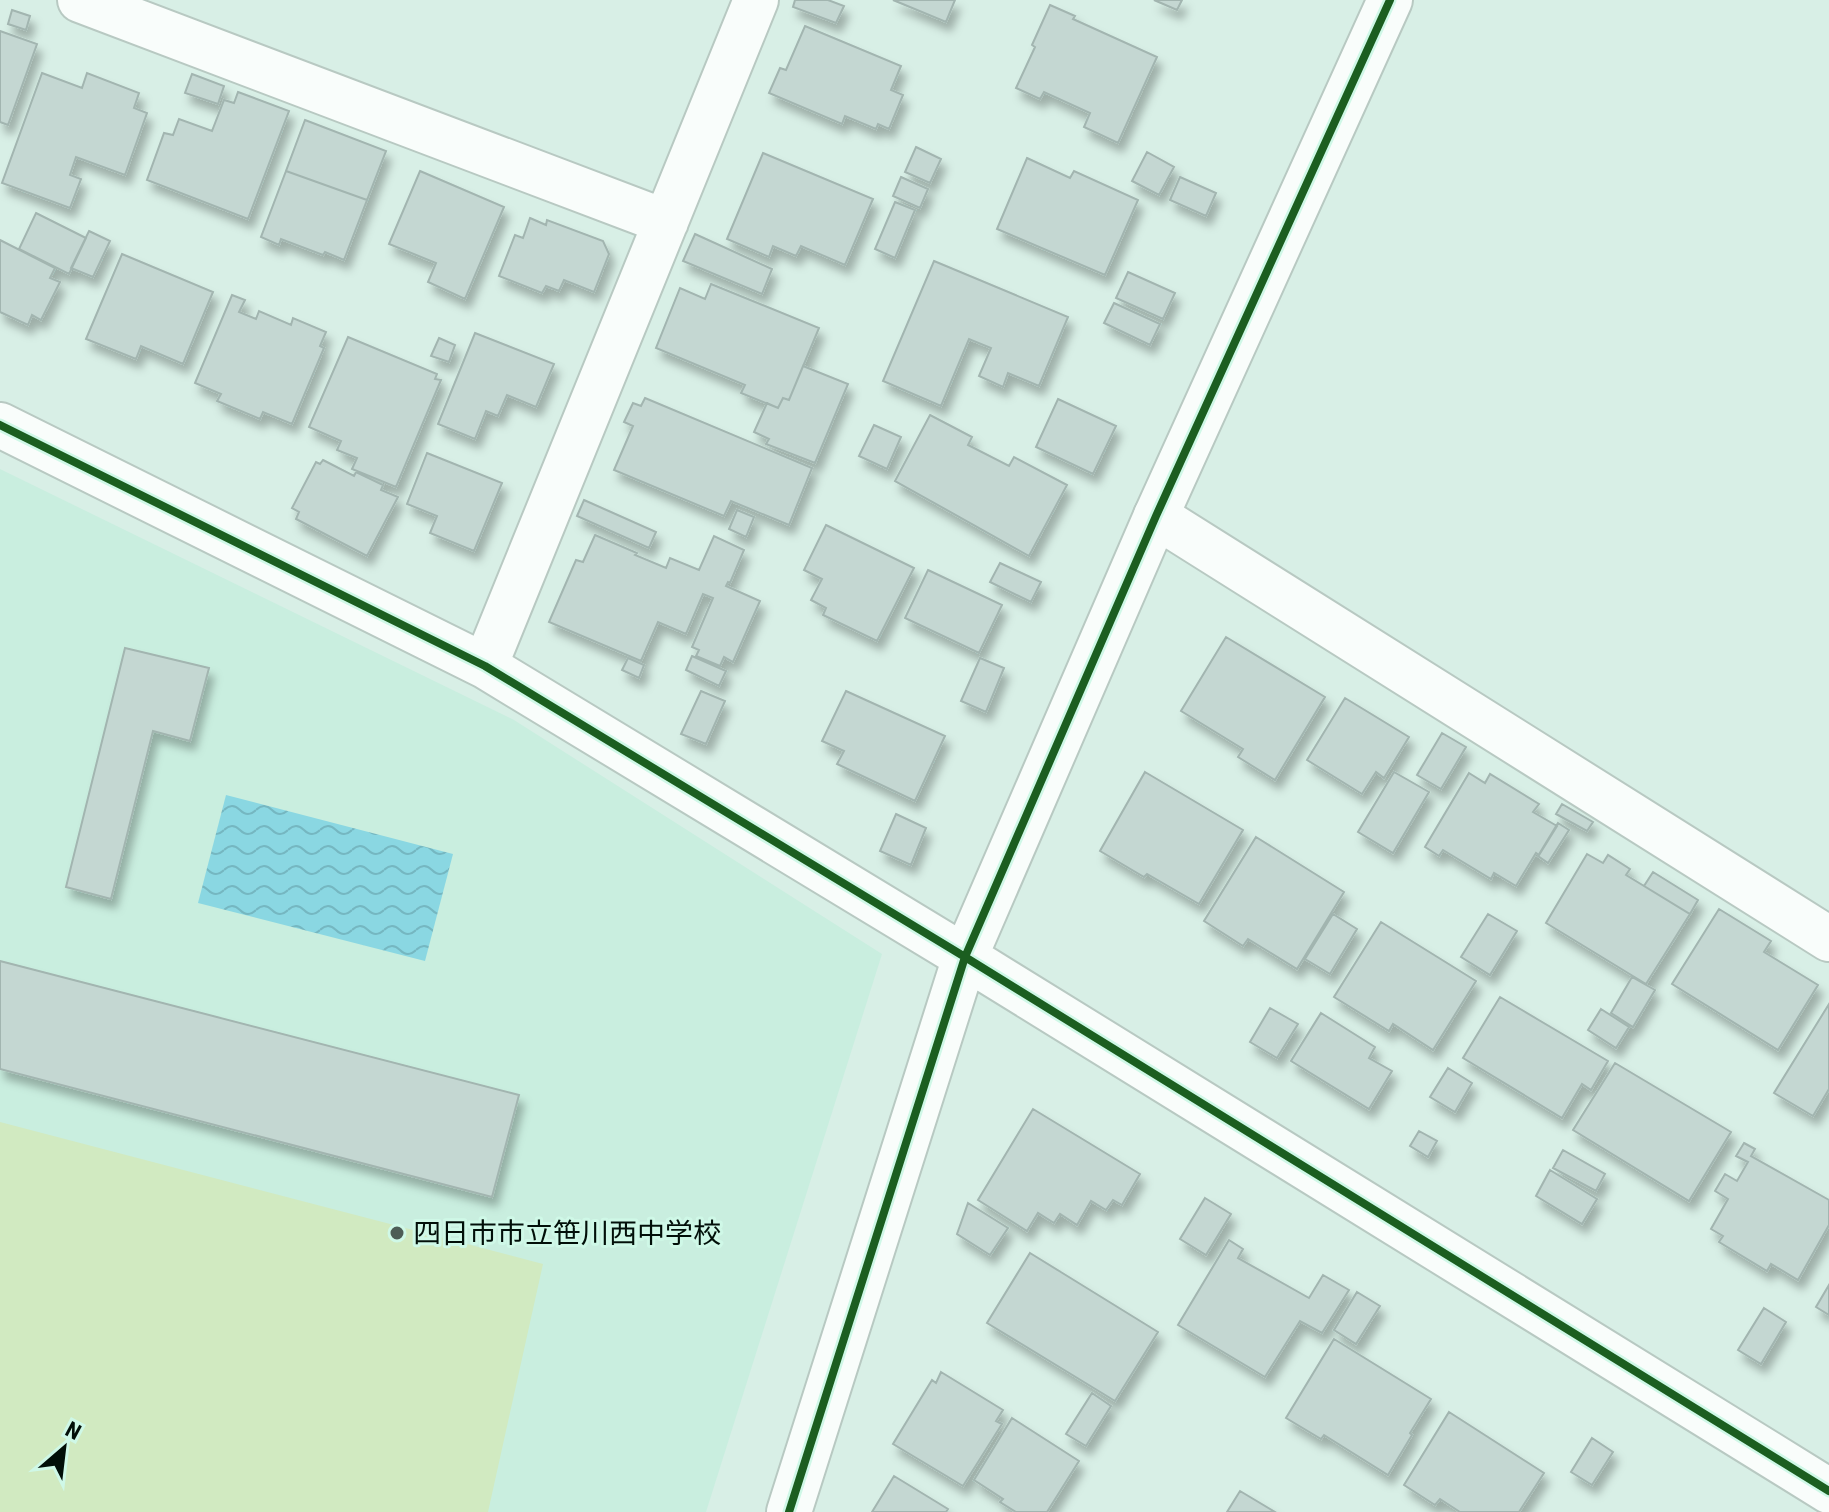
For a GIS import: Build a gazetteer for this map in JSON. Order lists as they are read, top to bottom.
{
  "places": ["四日市市立笹川西中学校"],
  "north": "top right"
}
